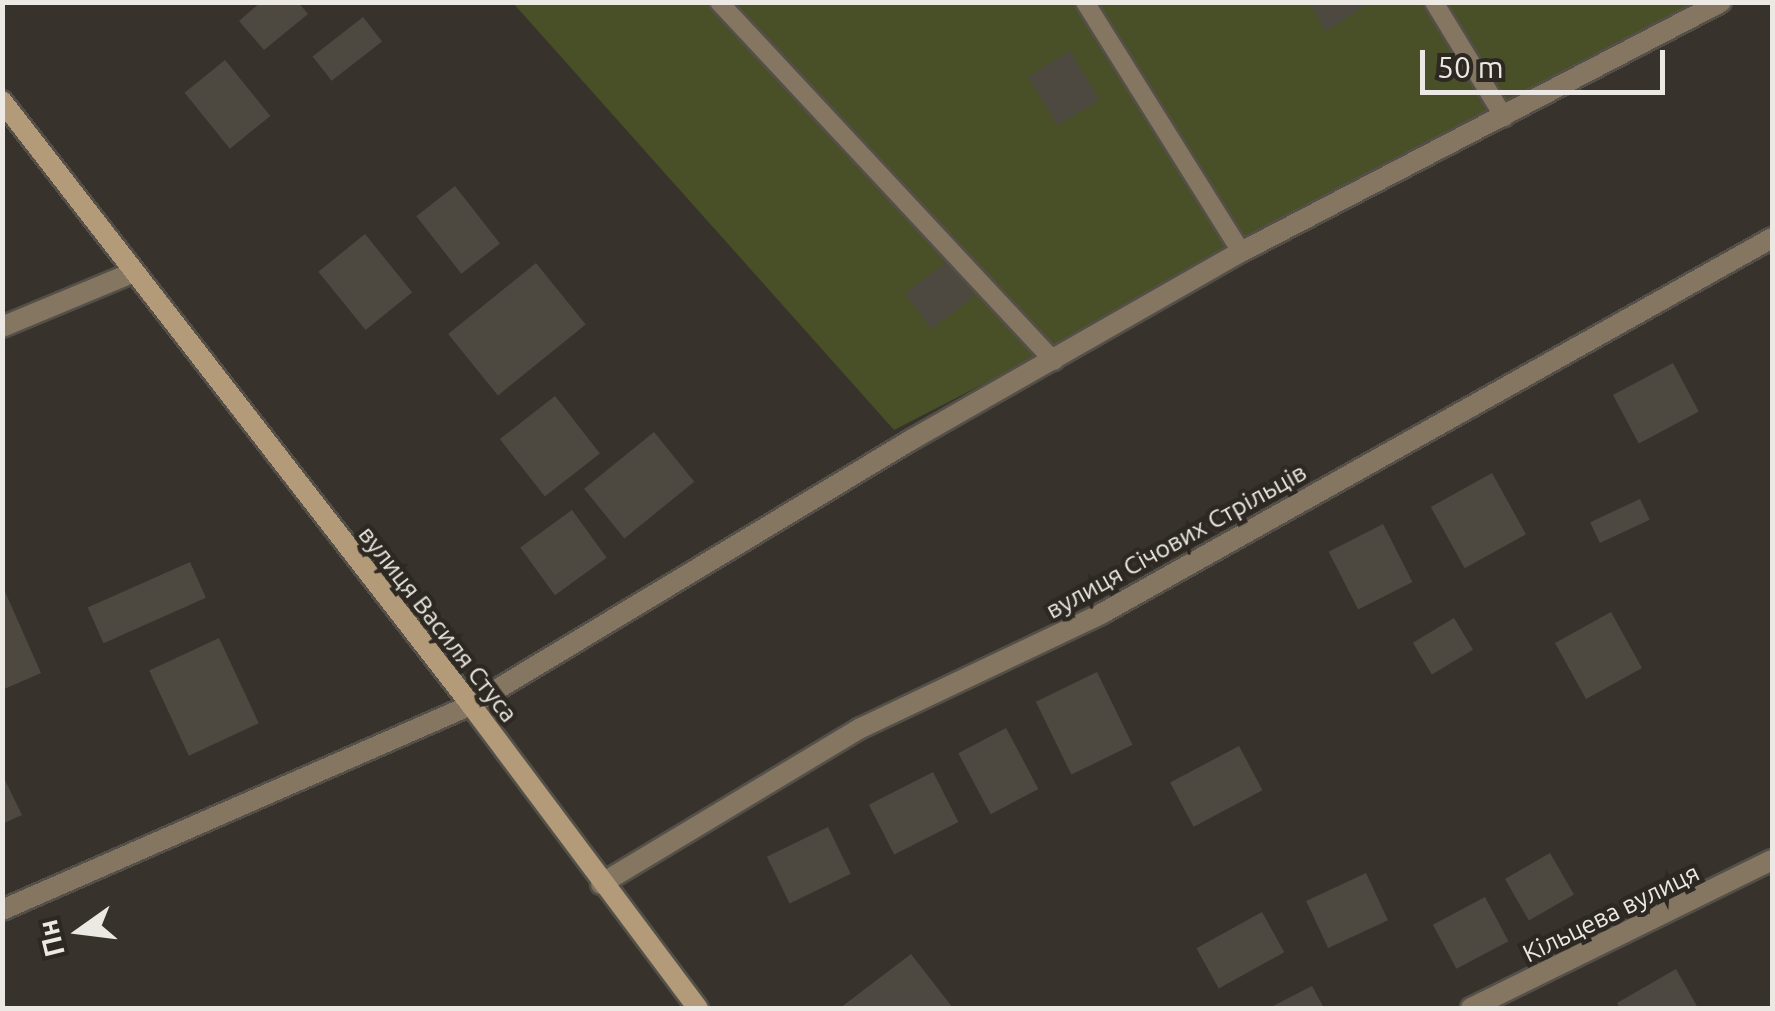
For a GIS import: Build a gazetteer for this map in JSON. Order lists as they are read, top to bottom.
{
  "streets": {
    "street": ["вулиця Січових Стрільців", "вулиця Василя Стуса", "Кільцева вулиця"]
  },
  "crossings": [
    ["вулиця Січових Стрільців", "вулиця Василя Стуса"]
  ],
  "scale_bar": "50 m",
  "north": "left"
}
